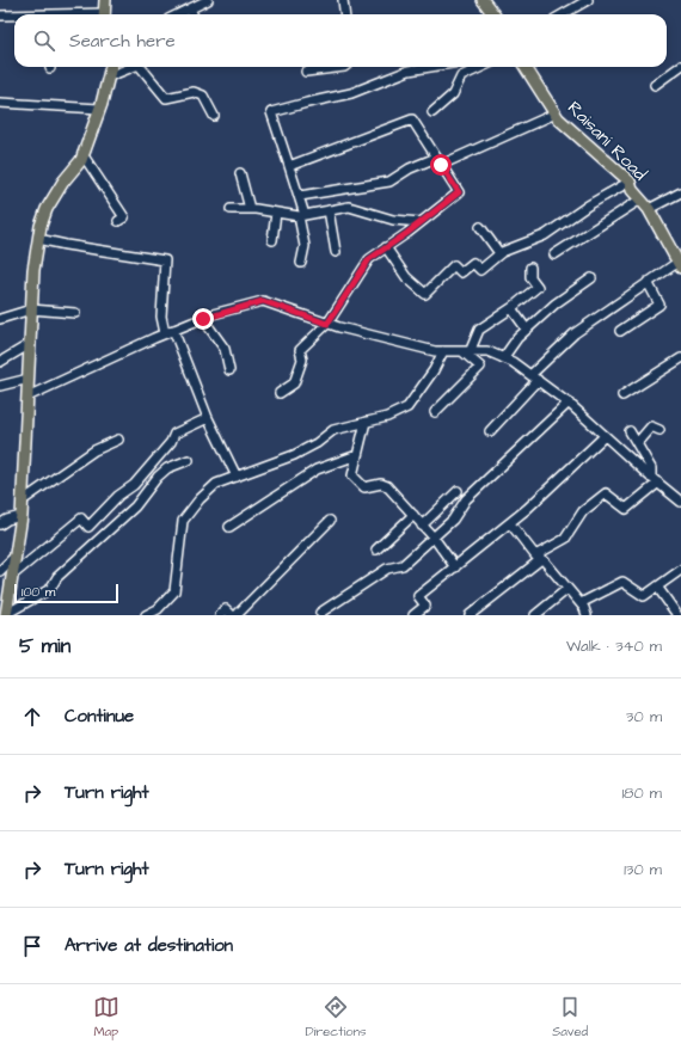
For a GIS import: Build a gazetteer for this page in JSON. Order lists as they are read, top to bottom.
{
  "streets": {
    "main road": ["Raisani Road"]
  },
  "scale_bar": "100 m",
  "page": {
    "search": "Search here",
    "scale": "100 m",
    "heading": ["5 min", "Walk · 340 m"],
    "list": [
      ["Continue", "30 m"],
      ["Turn right", "180 m"],
      ["Turn right", "130 m"],
      "Arrive at destination"
    ],
    "nav": ["Map", "Directions", "Saved"]
  }
}
